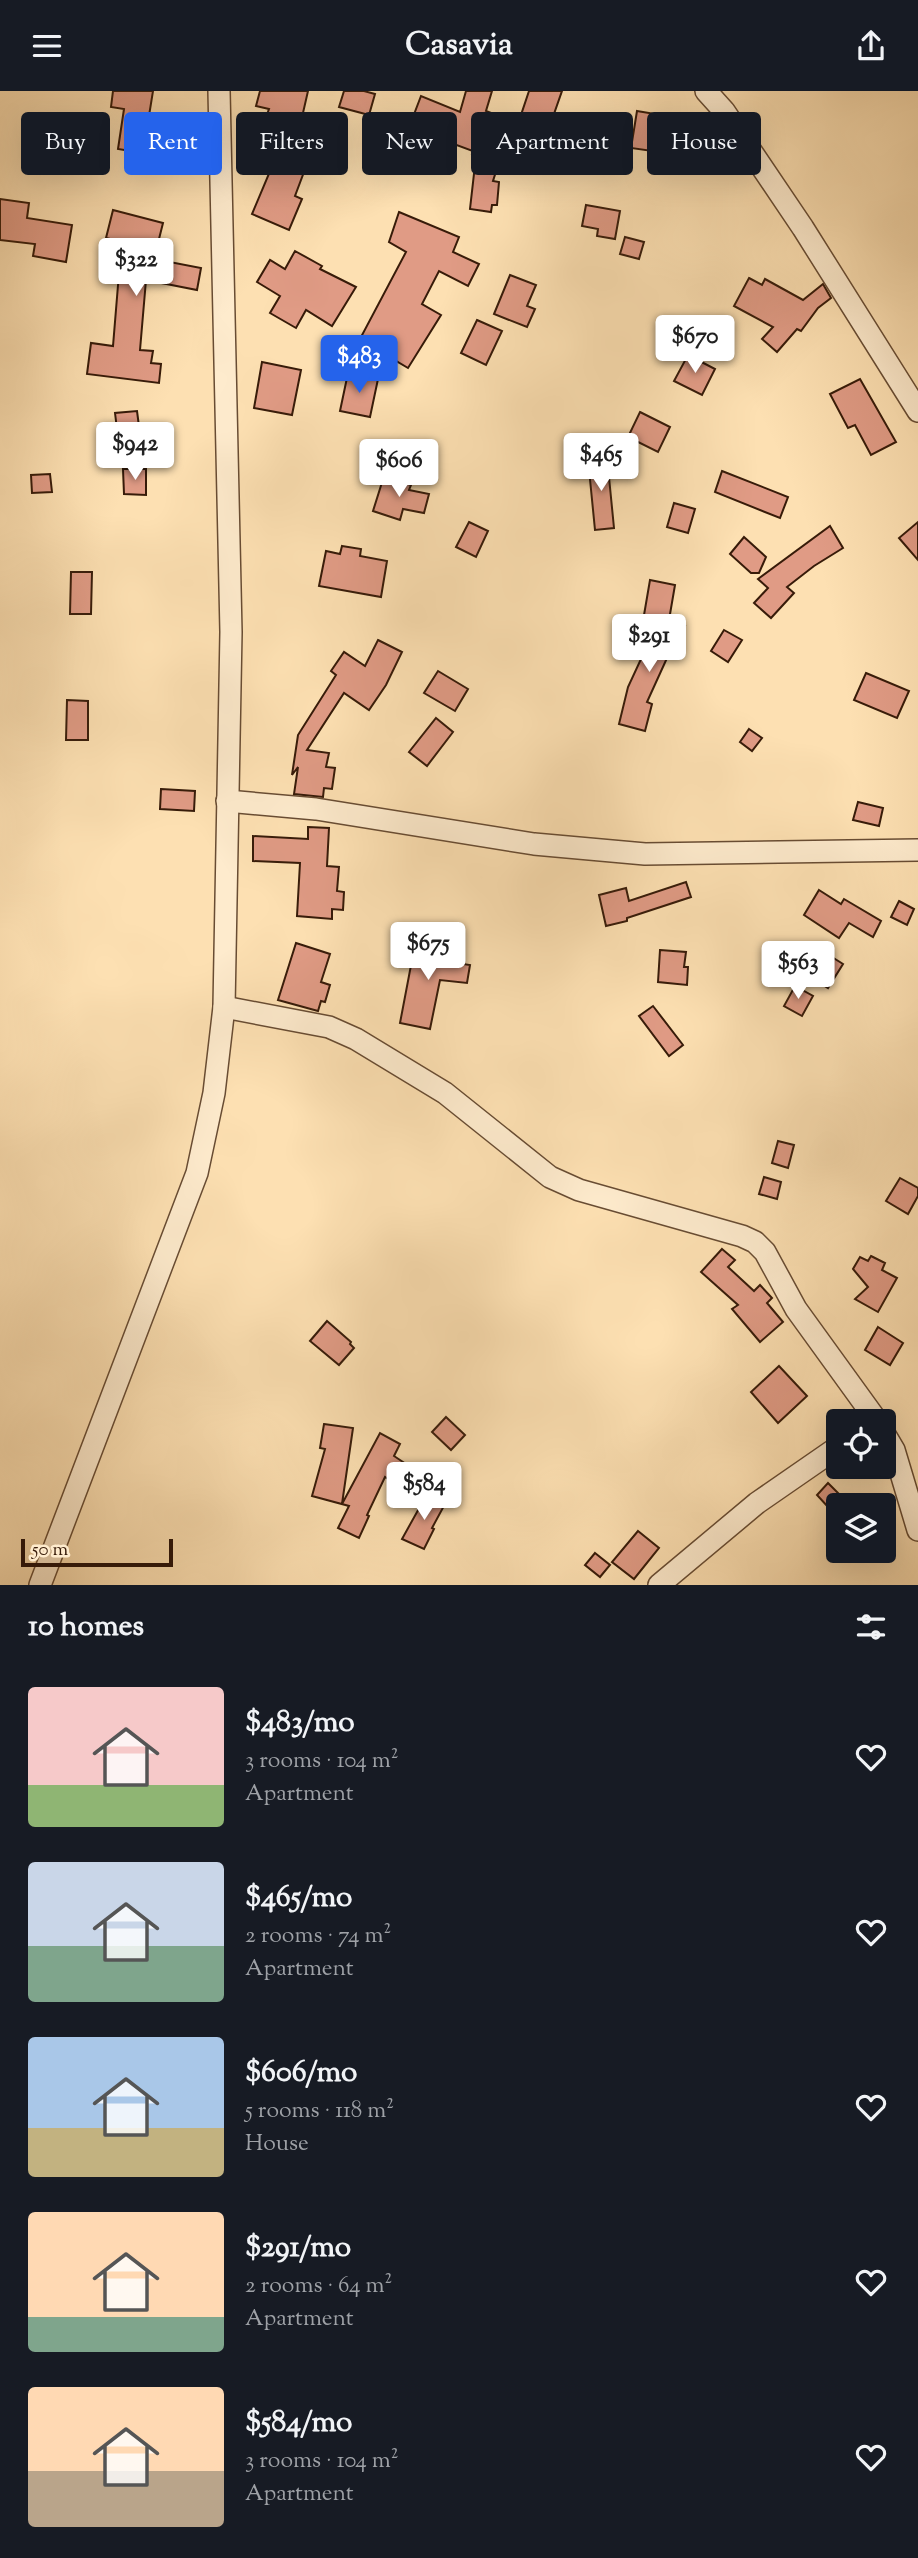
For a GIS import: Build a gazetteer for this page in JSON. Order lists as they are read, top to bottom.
{
  "scale_bar": "50 m",
  "page": {
    "header": "Casavia",
    "chip": [
      "Buy",
      "Rent",
      "Filters",
      "New",
      "Apartment",
      "House"
    ],
    "price": [
      "$322",
      "$670",
      "$483",
      "$942",
      "$465",
      "$606",
      "$291",
      "$675",
      "$563",
      "$584"
    ],
    "scale": "50 m",
    "heading": "10 homes",
    "list": [
      {
        "name": "$483/mo",
        "note": "3 rooms · 104 m² · Apartment"
      },
      {
        "name": "$465/mo",
        "note": "2 rooms · 74 m² · Apartment"
      },
      {
        "name": "$606/mo",
        "note": "5 rooms · 118 m² · House"
      },
      {
        "name": "$291/mo",
        "note": "2 rooms · 64 m² · Apartment"
      },
      {
        "name": "$584/mo",
        "note": "3 rooms · 104 m² · Apartment"
      }
    ]
  }
}
